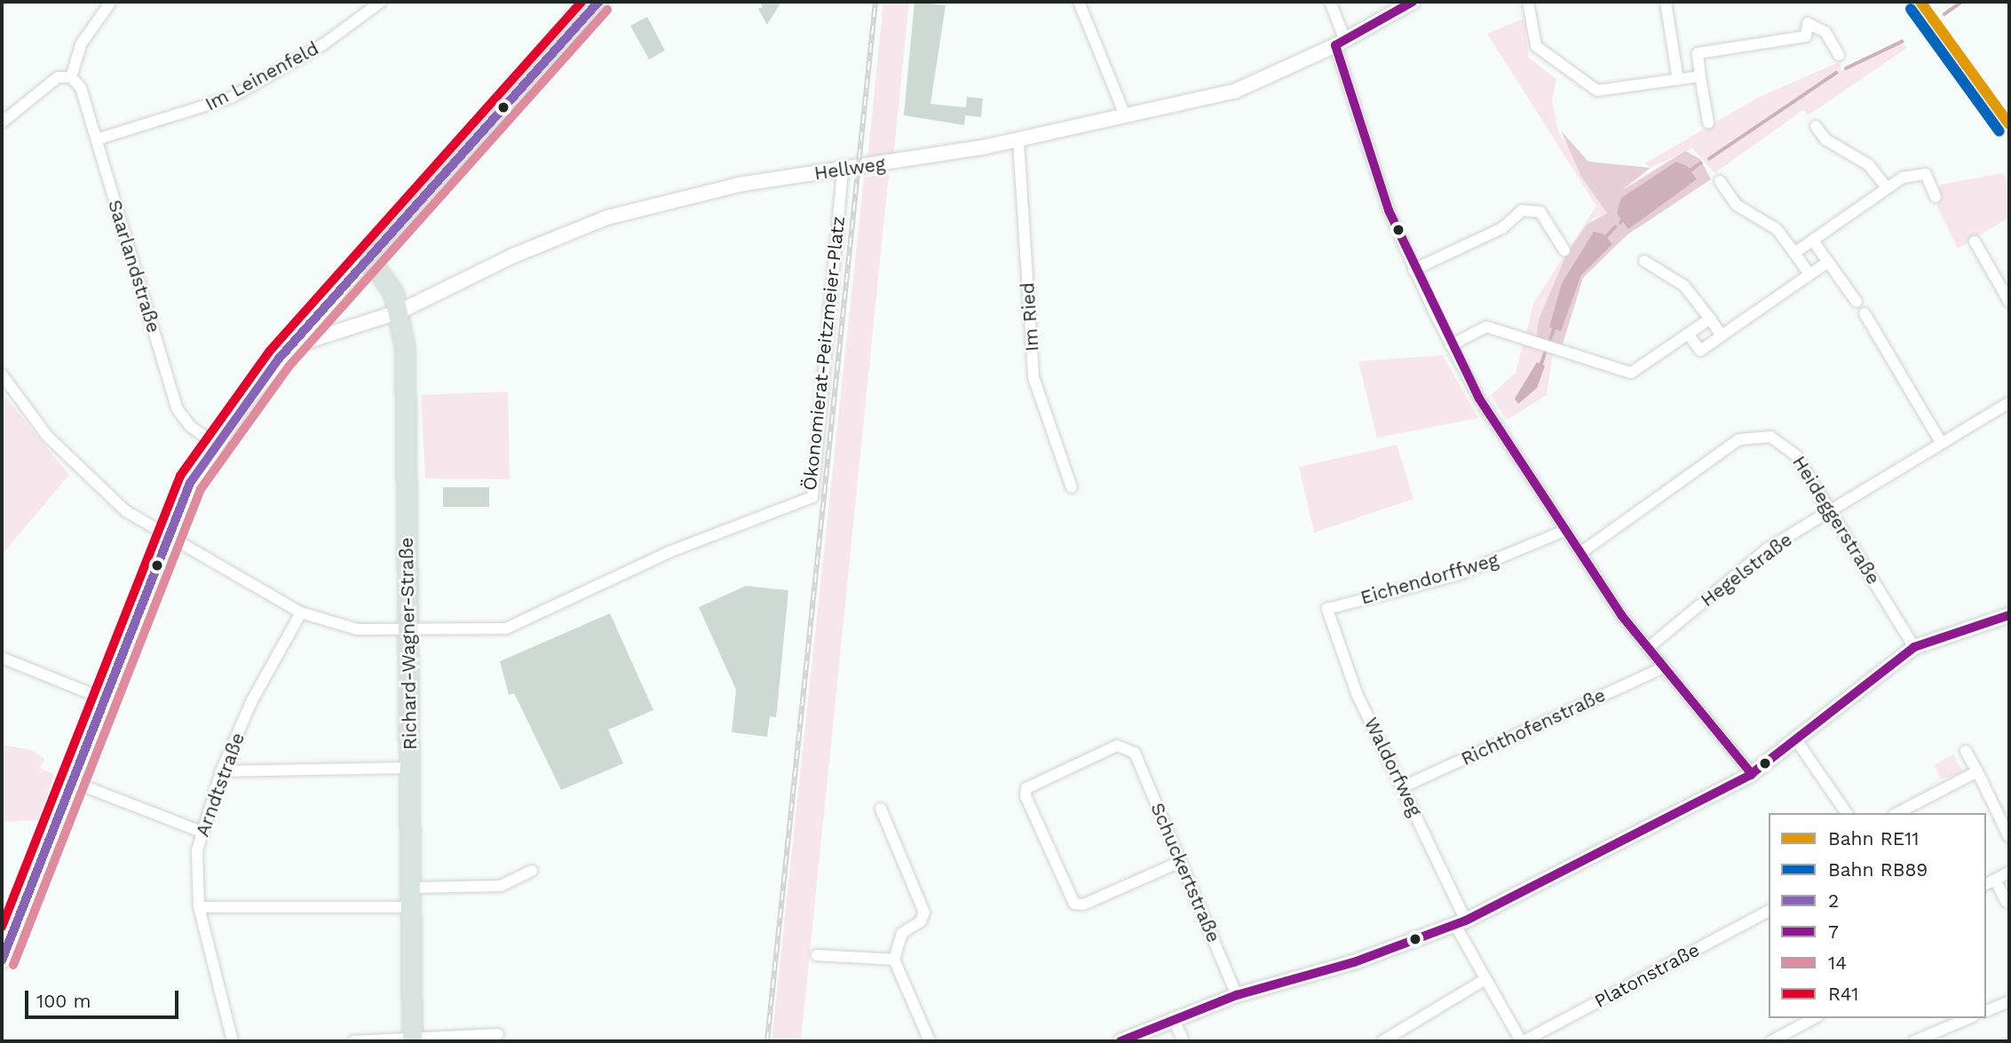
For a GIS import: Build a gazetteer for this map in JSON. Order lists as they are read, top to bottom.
{
  "streets": {
    "main road": ["Richard-Wagner-Straße"],
    "street": [
      "Im Leinenfeld",
      "Hellweg",
      "Saarlandstraße",
      "Im Ried",
      "Ökonomierat-Peitzmeier-Platz",
      "Heideggerstraße",
      "Hegelstraße",
      "Eichendorffweg",
      "Richthofenstraße",
      "Waldorfweg",
      "Arndtstraße",
      "Schuckertstraße",
      "Platonstraße"
    ]
  },
  "crossings": [
    ["Im Leinenfeld", "Saarlandstraße"],
    ["Hellweg", "Im Ried"],
    ["Hellweg", "Ökonomierat-Peitzmeier-Platz"],
    ["Hellweg", "Richard-Wagner-Straße"],
    ["Ökonomierat-Peitzmeier-Platz", "Richard-Wagner-Straße"],
    ["Heideggerstraße", "Hegelstraße"],
    ["Eichendorffweg", "Waldorfweg"],
    ["Richthofenstraße", "Waldorfweg"],
    ["Waldorfweg", "Platonstraße"]
  ],
  "lines": [
    "rail line RE11",
    "transit line 2",
    "transit line 7",
    "transit line R41",
    "rail line RB89",
    "transit line 14"
  ],
  "legend": [
    "Bahn RE11",
    "Bahn RB89",
    "2",
    "7",
    "14",
    "R41"
  ],
  "scale_bar": "100 m"
}
